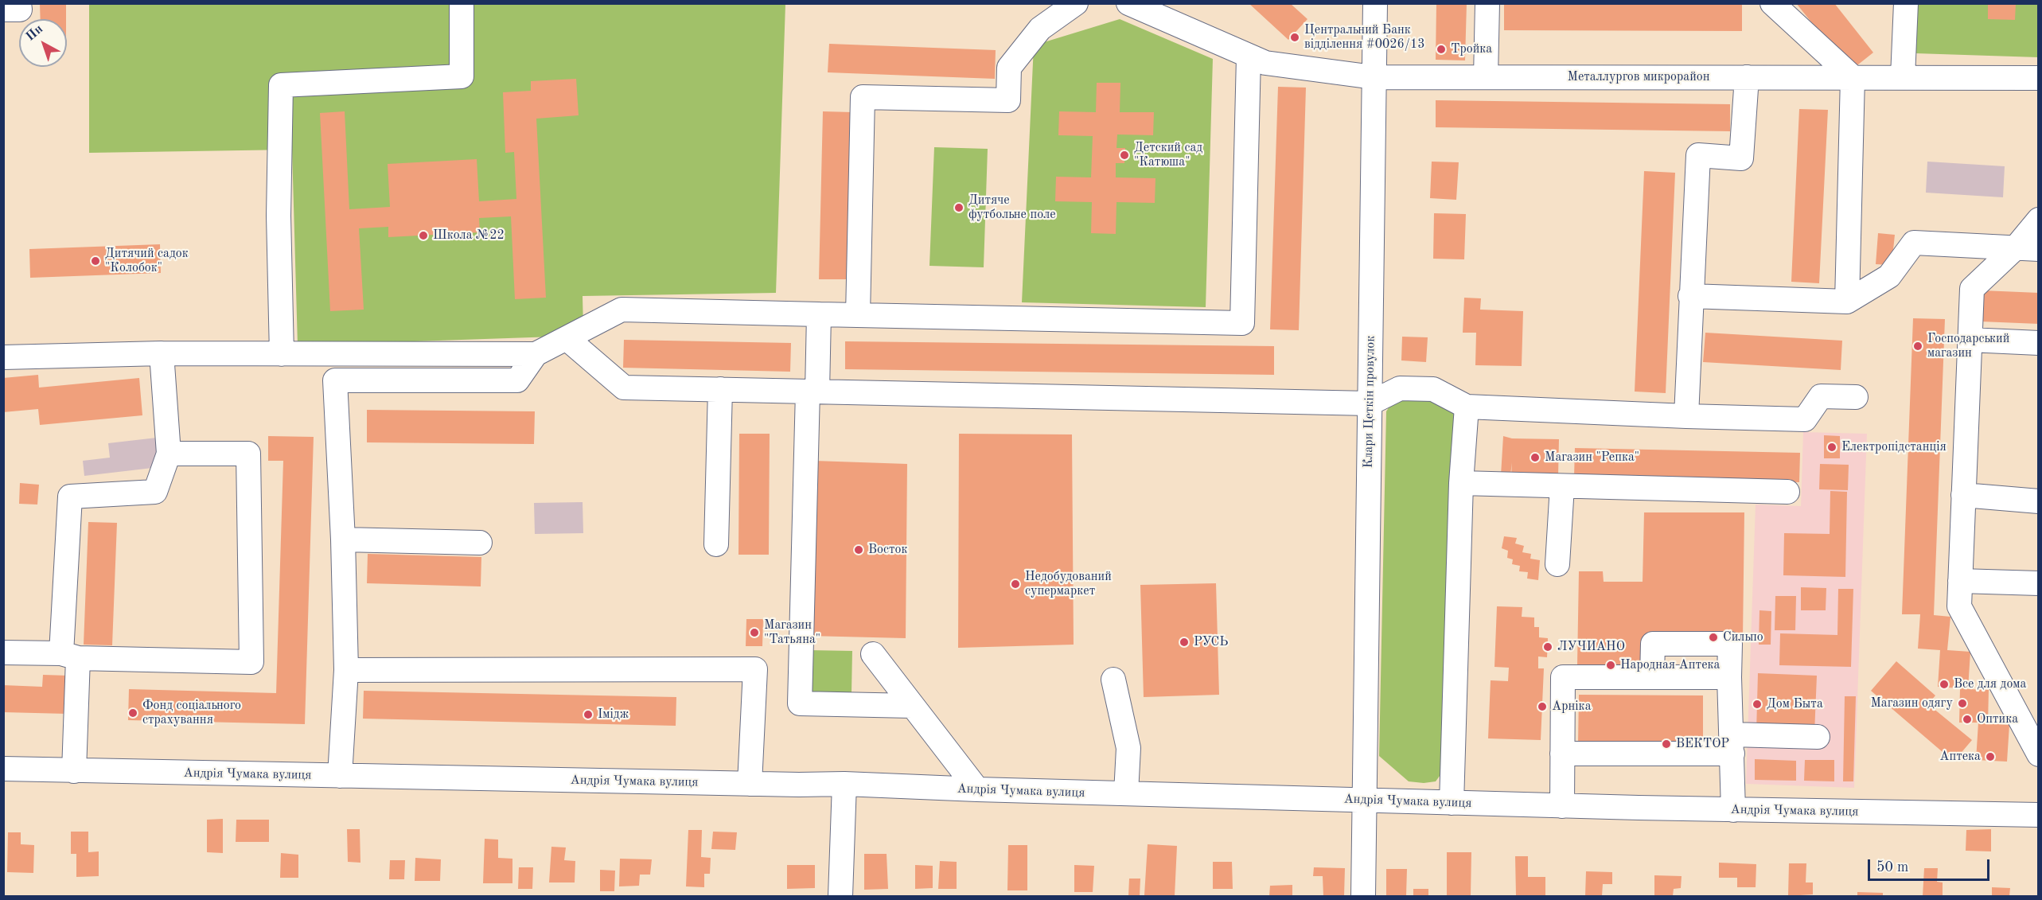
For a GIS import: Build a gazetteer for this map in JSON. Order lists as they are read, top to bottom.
{
  "streets": {
    "street": ["Металлургов микрорайон", "Клари Цеткін провулок", "Андрія Чумака вулиця"]
  },
  "crossings": [
    ["Металлургов микрорайон", "Клари Цеткін провулок"],
    ["Клари Цеткін провулок", "Андрія Чумака вулиця"]
  ],
  "places": [
    "Центральний Банк відділення #0026/13",
    "Тройка",
    "Детский сад \"Катюша\"",
    "Дитяче футбольне поле",
    "Школа №22",
    "Дитячий садок \"Колобок\"",
    "Господарський магазин",
    "Електропідстанція",
    "Магазин \"Репка\"",
    "Восток",
    "Недобудований супермаркет",
    "Магазин \"Татьяна\"",
    "Сильпо",
    "РУСЬ",
    "ЛУЧИАНО",
    "Народная Аптека",
    "Все для дома",
    "Магазин одягу",
    "Дом Быта",
    "Арніка",
    "Фонд соціального страхування",
    "Імідж",
    "Оптика",
    "ВЕКТОР",
    "Аптека"
  ],
  "scale_bar": "50 m",
  "north": "top left"
}
